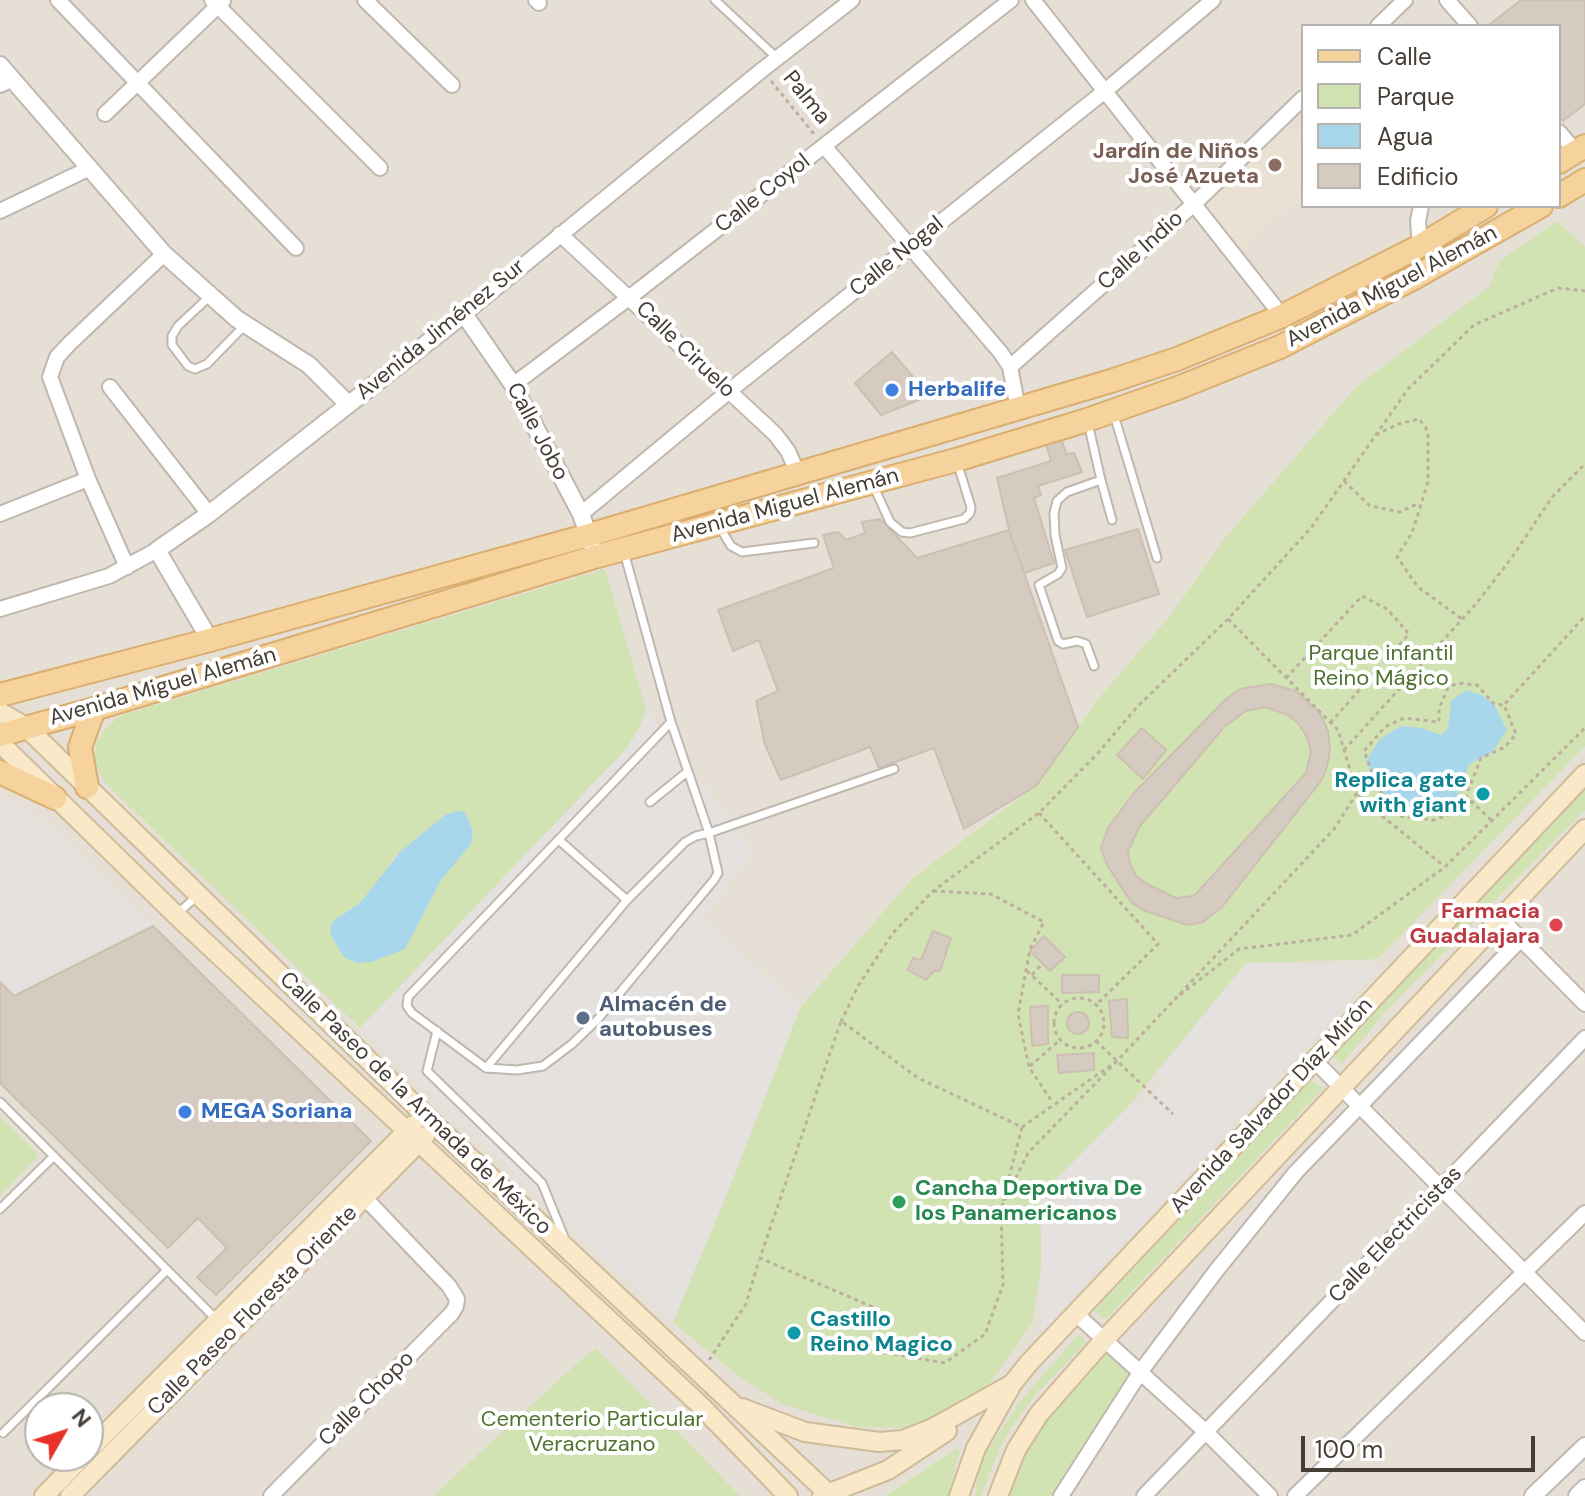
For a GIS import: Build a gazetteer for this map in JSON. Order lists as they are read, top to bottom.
{
  "streets": {
    "main road": [
      "Avenida Miguel Alemán",
      "Calle Paseo de la Armada de México",
      "Avenida Salvador Díaz Mirón",
      "Calle Paseo Floresta Oriente"
    ],
    "street": [
      "Calle Coyol",
      "Calle Indio",
      "Calle Nogal",
      "Avenida Jiménez Sur",
      "Calle Ciruelo",
      "Calle Jobo",
      "Calle Electricistas",
      "Calle Chopo"
    ],
    "path": ["Palma"]
  },
  "crossings": [
    ["Palma", "Calle Coyol"],
    ["Palma", "Avenida Jiménez Sur"],
    ["Calle Coyol", "Calle Ciruelo"],
    ["Calle Coyol", "Calle Jobo"],
    ["Calle Nogal", "Avenida Miguel Alemán"],
    ["Calle Nogal", "Calle Ciruelo"],
    ["Calle Nogal", "Calle Jobo"],
    ["Avenida Miguel Alemán", "Calle Ciruelo"],
    ["Avenida Miguel Alemán", "Calle Jobo"],
    ["Avenida Miguel Alemán", "Calle Paseo de la Armada de México"],
    ["Avenida Jiménez Sur", "Calle Ciruelo"],
    ["Avenida Jiménez Sur", "Calle Jobo"],
    ["Calle Paseo de la Armada de México", "Calle Paseo Floresta Oriente"],
    ["Calle Paseo Floresta Oriente", "Calle Chopo"]
  ],
  "parks": ["Parque infantil Reino Mágico", "Cementerio Particular Veracruzano"],
  "places": [
    "Jardín de Niños José Azueta",
    "Herbalife",
    "Replica gate with giant",
    "Farmacia Guadalajara",
    "Almacén de autobuses",
    "MEGA Soriana",
    "Cancha Deportiva De los Panamericanos",
    "Castillo Reino Magico"
  ],
  "legend": [
    "Calle",
    "Parque",
    "Agua",
    "Edificio"
  ],
  "scale_bar": "100 m",
  "north": "top right"
}
